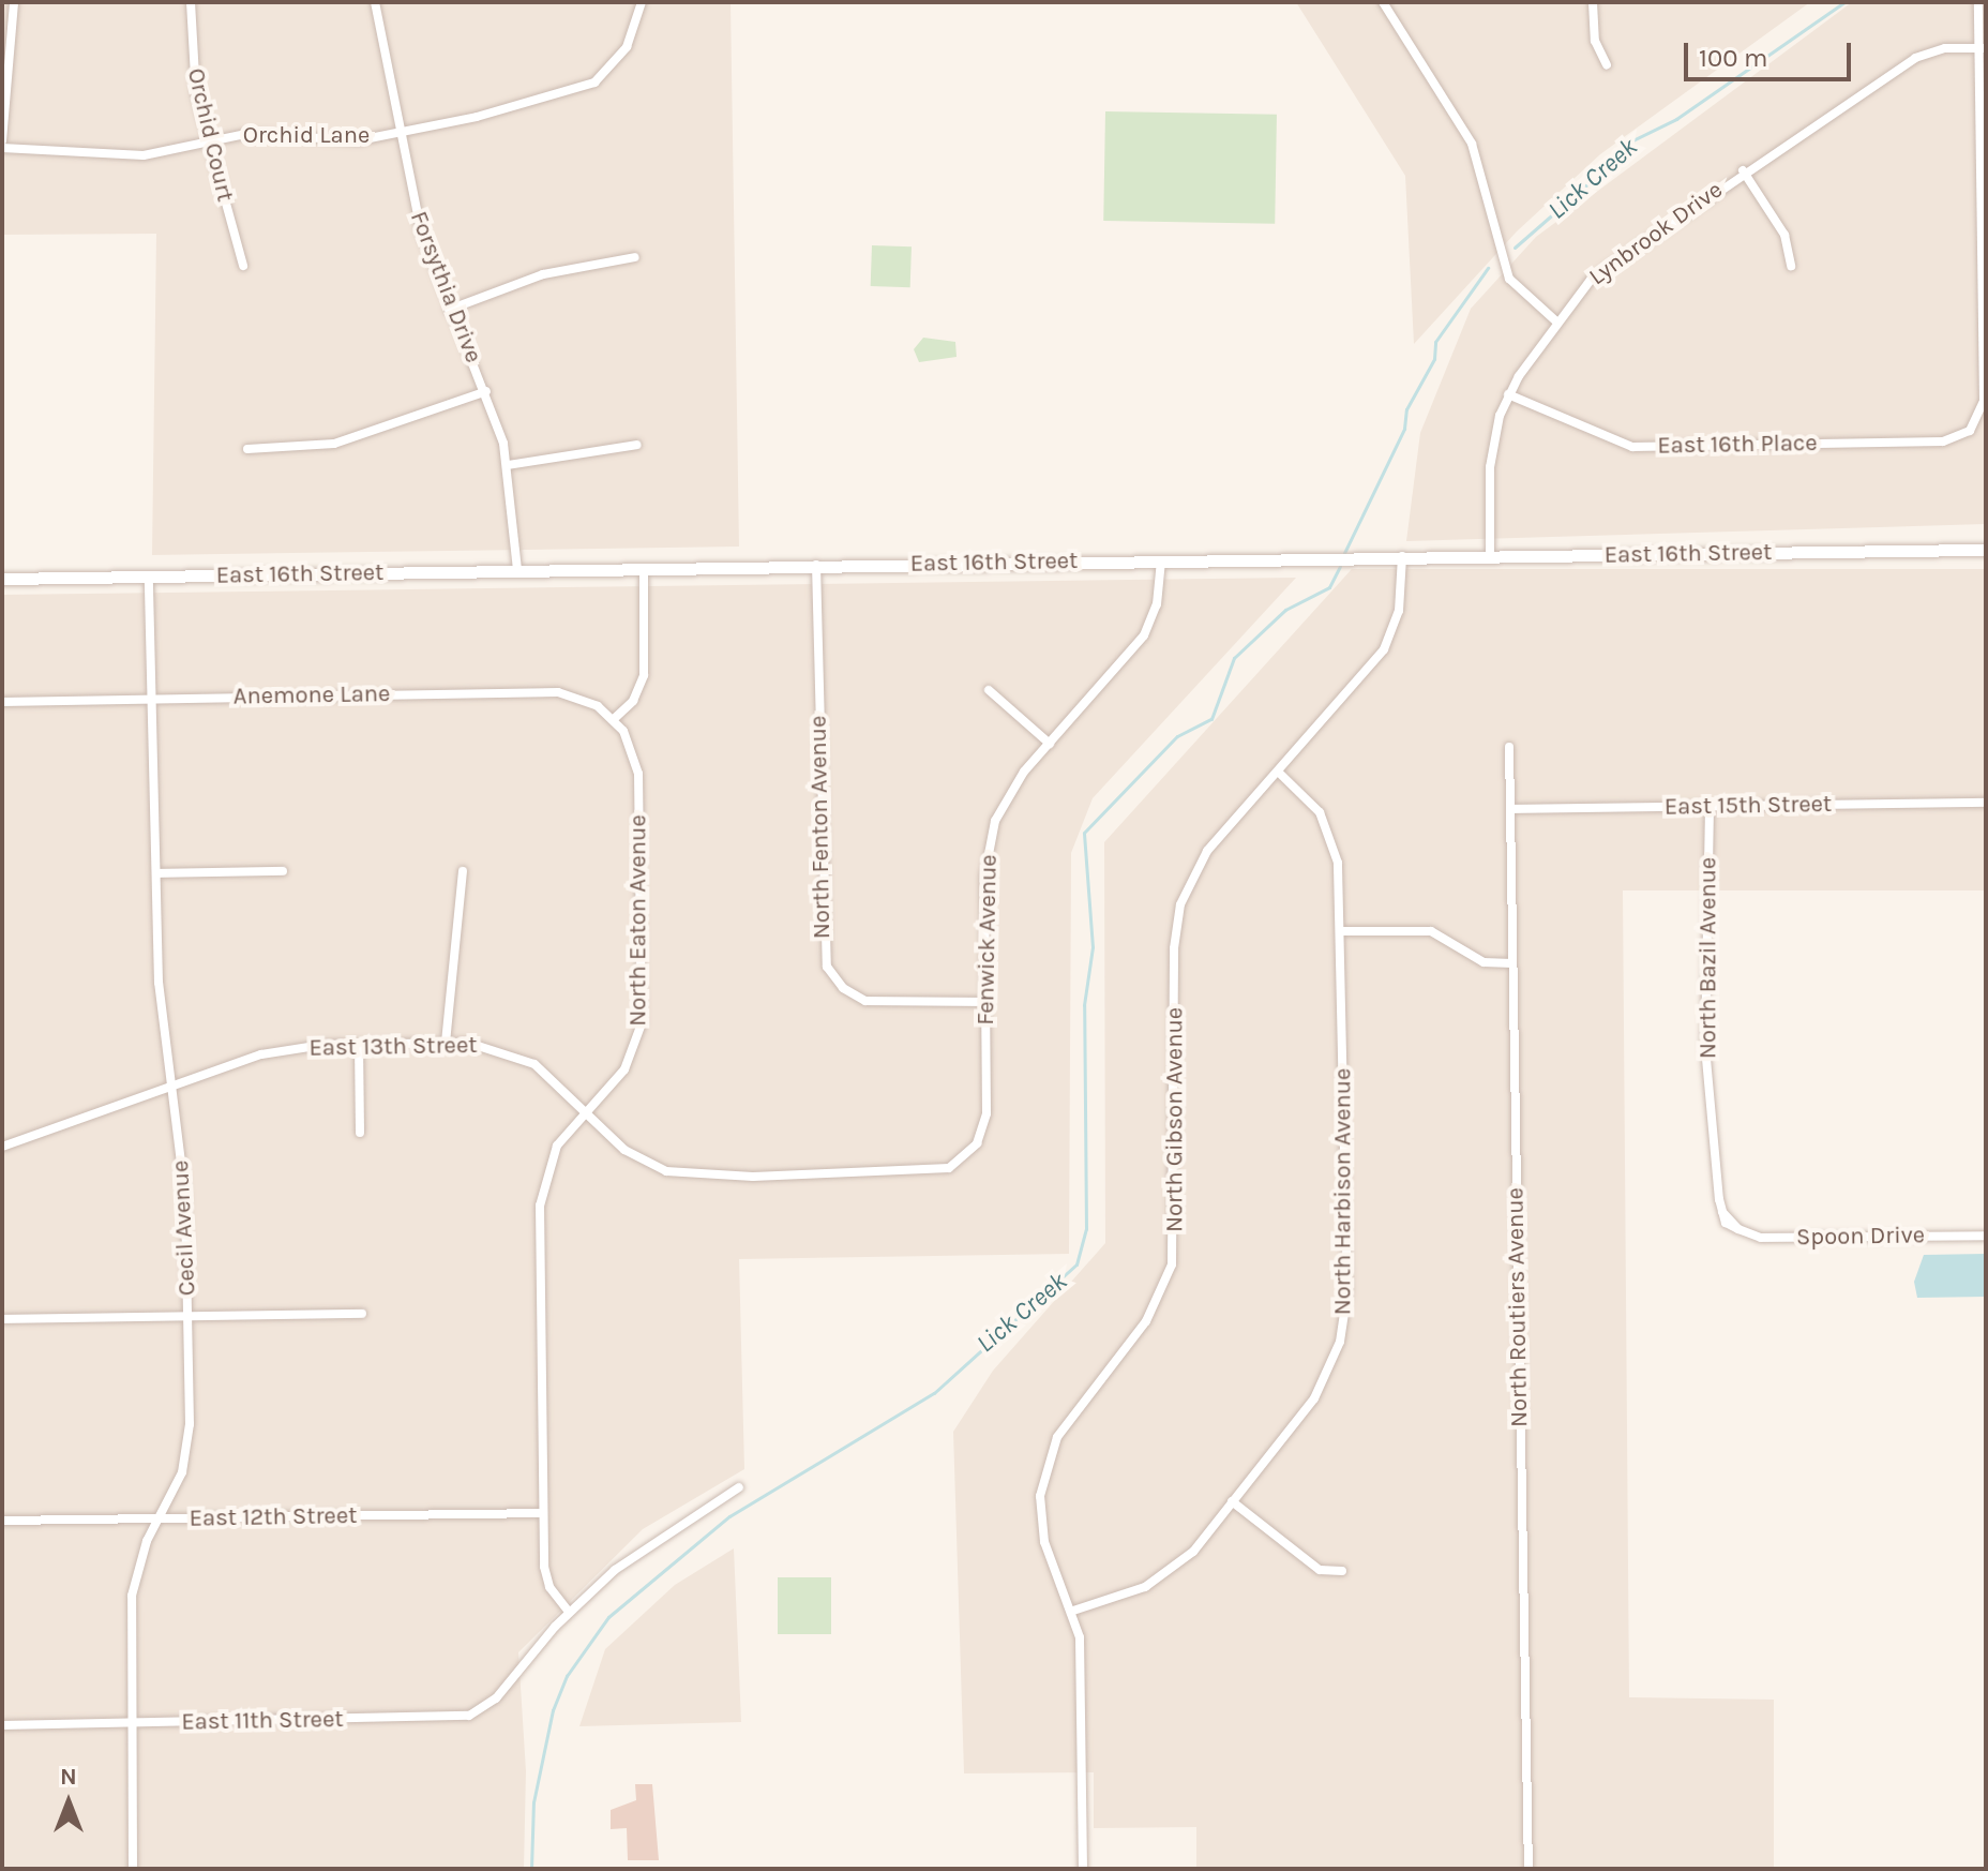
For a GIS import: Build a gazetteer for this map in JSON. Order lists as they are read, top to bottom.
{
  "streets": {
    "street": [
      "Orchid Court",
      "Orchid Lane",
      "Lynbrook Drive",
      "Forsythia Drive",
      "East 16th Place",
      "East 16th Street",
      "Anemone Lane",
      "East 15th Street",
      "North Fenton Avenue",
      "North Eaton Avenue",
      "Fenwick Avenue",
      "North Bazil Avenue",
      "East 13th Street",
      "North Gibson Avenue",
      "North Harbison Avenue",
      "Cecil Avenue",
      "Spoon Drive",
      "North Routiers Avenue",
      "East 12th Street",
      "East 11th Street"
    ]
  },
  "crossings": [
    ["Orchid Court", "Orchid Lane"],
    ["Orchid Lane", "Forsythia Drive"],
    ["Lynbrook Drive", "East 16th Place"],
    ["Lynbrook Drive", "East 16th Street"],
    ["Forsythia Drive", "East 16th Street"],
    ["East 16th Street", "North Fenton Avenue"],
    ["East 16th Street", "Fenwick Avenue"],
    ["East 16th Street", "North Gibson Avenue"],
    ["East 16th Street", "Cecil Avenue"],
    ["Anemone Lane", "North Eaton Avenue"],
    ["Anemone Lane", "Cecil Avenue"],
    ["East 15th Street", "North Bazil Avenue"],
    ["East 15th Street", "North Routiers Avenue"],
    ["North Fenton Avenue", "Fenwick Avenue"],
    ["North Eaton Avenue", "East 13th Street"],
    ["North Eaton Avenue", "East 12th Street"],
    ["North Eaton Avenue", "East 11th Street"],
    ["Fenwick Avenue", "East 13th Street"],
    ["North Bazil Avenue", "Spoon Drive"],
    ["East 13th Street", "Cecil Avenue"],
    ["North Gibson Avenue", "North Harbison Avenue"],
    ["Cecil Avenue", "East 12th Street"],
    ["Cecil Avenue", "East 11th Street"]
  ],
  "water": ["Lick Creek"],
  "scale_bar": "100 m",
  "north": "top"
}
